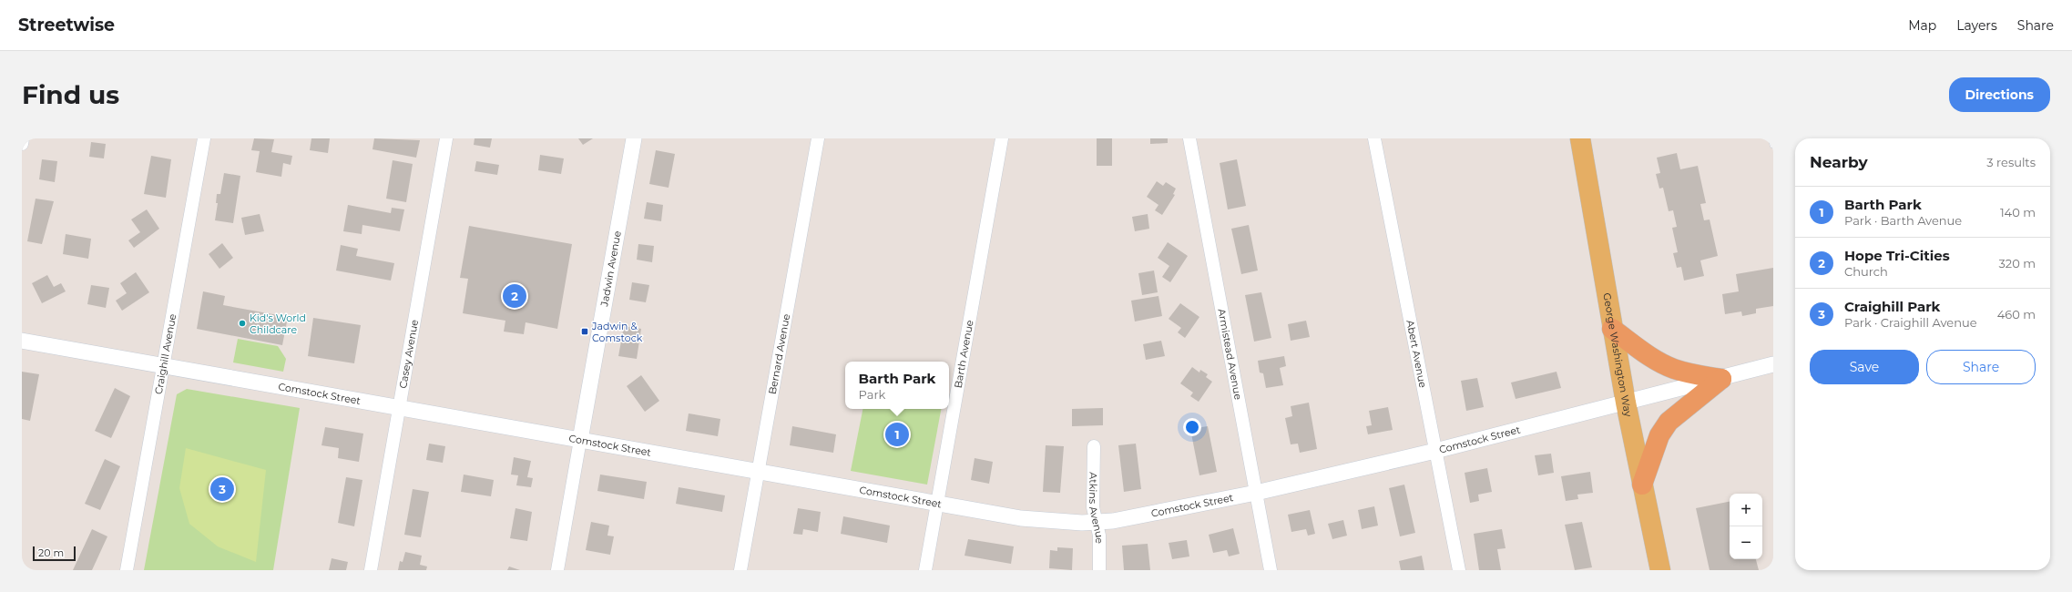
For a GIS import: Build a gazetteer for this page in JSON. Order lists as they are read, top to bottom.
{
  "streets": {
    "main road": ["George Washington Way"],
    "street": [
      "Jadwin Avenue",
      "Craighill Avenue",
      "Casey Avenue",
      "Bernard Avenue",
      "Barth Avenue",
      "Armistead Avenue",
      "Abert Avenue",
      "Comstock Street",
      "Atkins Avenue"
    ]
  },
  "crossings": [
    ["Jadwin Avenue", "Comstock Street"],
    ["Craighill Avenue", "Comstock Street"],
    ["Casey Avenue", "Comstock Street"],
    ["Bernard Avenue", "Comstock Street"],
    ["Barth Avenue", "Comstock Street"],
    ["Armistead Avenue", "Comstock Street"],
    ["Abert Avenue", "Comstock Street"],
    ["George Washington Way", "Comstock Street"],
    ["Comstock Street", "Atkins Avenue"]
  ],
  "places": {
    "other": ["Kid's World Childcare"],
    "transit": ["Jadwin & Comstock"]
  },
  "scale_bar": "20 m",
  "page": {
    "header": "Streetwise",
    "nav": ["Map", "Layers", "Share"],
    "buttons": [
      "Directions",
      ["Save", "Share"]
    ],
    "title": "Find us",
    "heading": ["Nearby", "3 results"],
    "list": [
      {
        "mark": "1",
        "name": "Barth Park",
        "note": "Park · Barth Avenue",
        "value": "140 m"
      },
      {
        "mark": "2",
        "name": "Hope Tri-Cities",
        "note": "Church",
        "value": "320 m"
      },
      {
        "mark": "3",
        "name": "Craighill Park",
        "note": "Park · Craighill Avenue",
        "value": "460 m"
      }
    ],
    "pins": ["2", "1", "3"],
    "popup": ["Barth Park", "Park"],
    "map_buttons": ["+", "−"],
    "scale": "20 m"
  }
}
